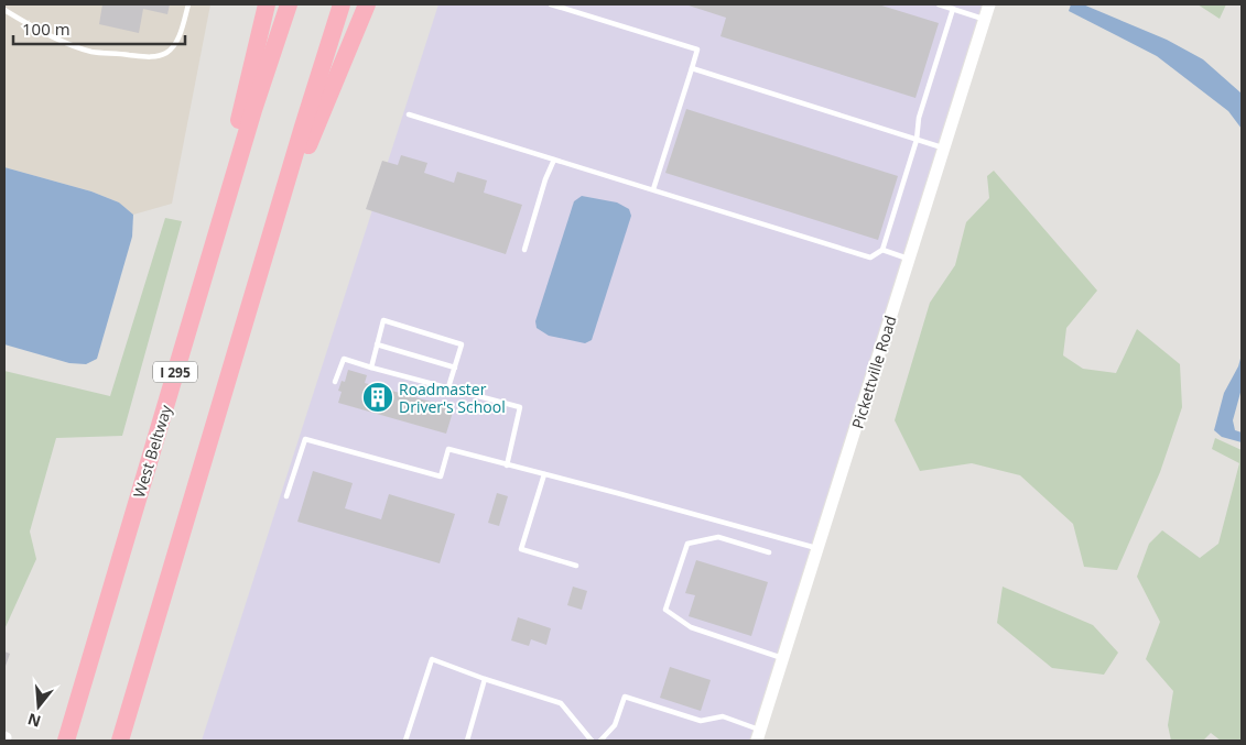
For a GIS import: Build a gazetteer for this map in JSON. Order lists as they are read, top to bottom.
{
  "streets": {
    "highway": ["I 295", "West Beltway"],
    "street": ["Pickettville Road"]
  },
  "places": {
    "building": ["Roadmaster Driver's School"]
  },
  "scale_bar": "100 m",
  "north": "bottom"
}
